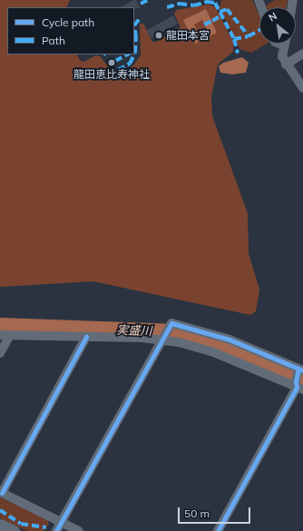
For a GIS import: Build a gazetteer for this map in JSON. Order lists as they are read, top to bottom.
{
  "water": ["実盛川"],
  "places": ["龍田本宮", "龍田恵比寿神社"],
  "legend": ["Cycle path", "Path"],
  "scale_bar": "50 m",
  "north": "top left"
}
